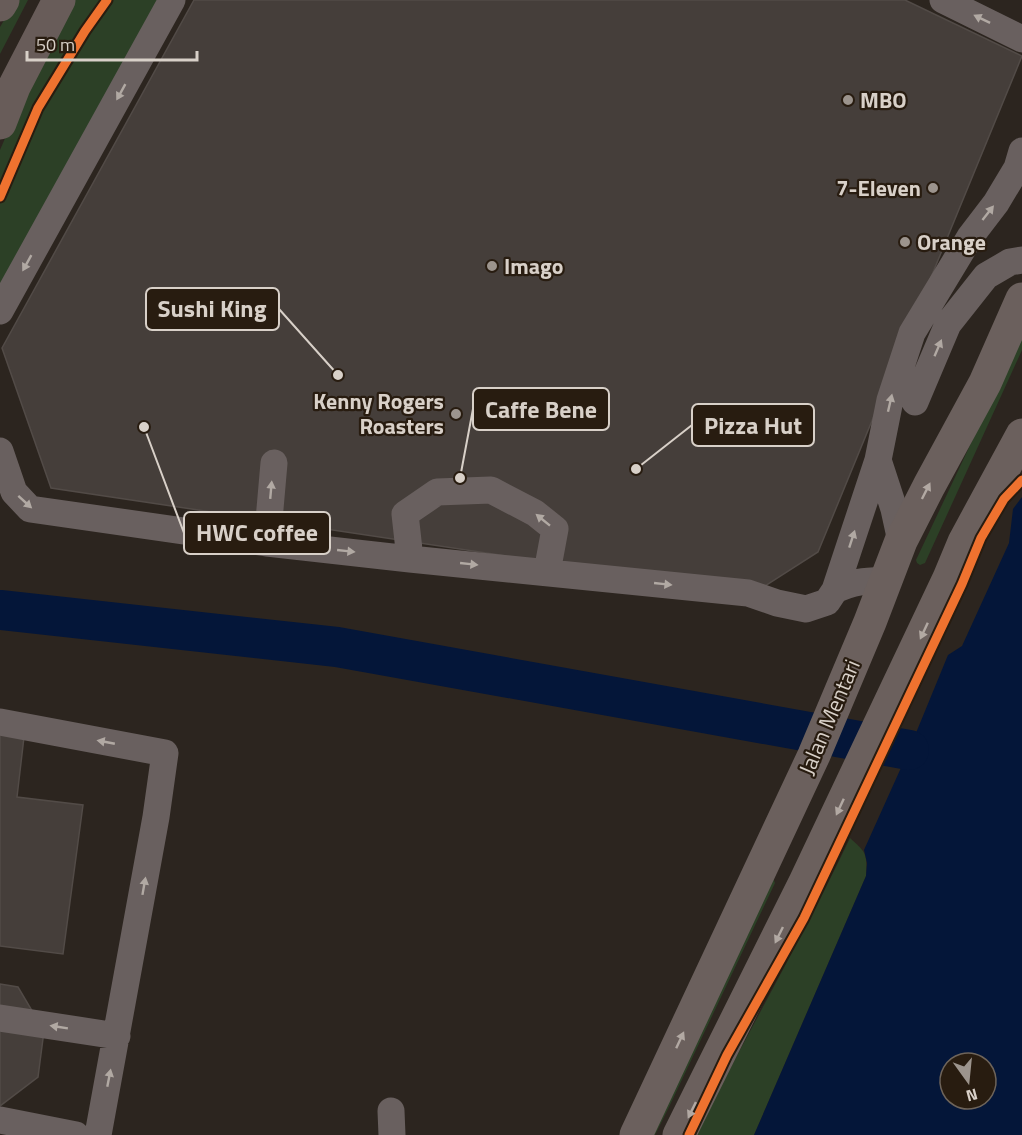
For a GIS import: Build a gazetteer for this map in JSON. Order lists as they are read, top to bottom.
{
  "streets": {
    "main road": ["Jalan Mentari"]
  },
  "places": [
    "MBO",
    "7-Eleven",
    "Orange",
    "Imago",
    "Sushi King",
    "Kenny Rogers Roasters",
    "HWC coffee",
    "Pizza Hut",
    "Caffe Bene"
  ],
  "scale_bar": "50 m",
  "north": "bottom"
}
